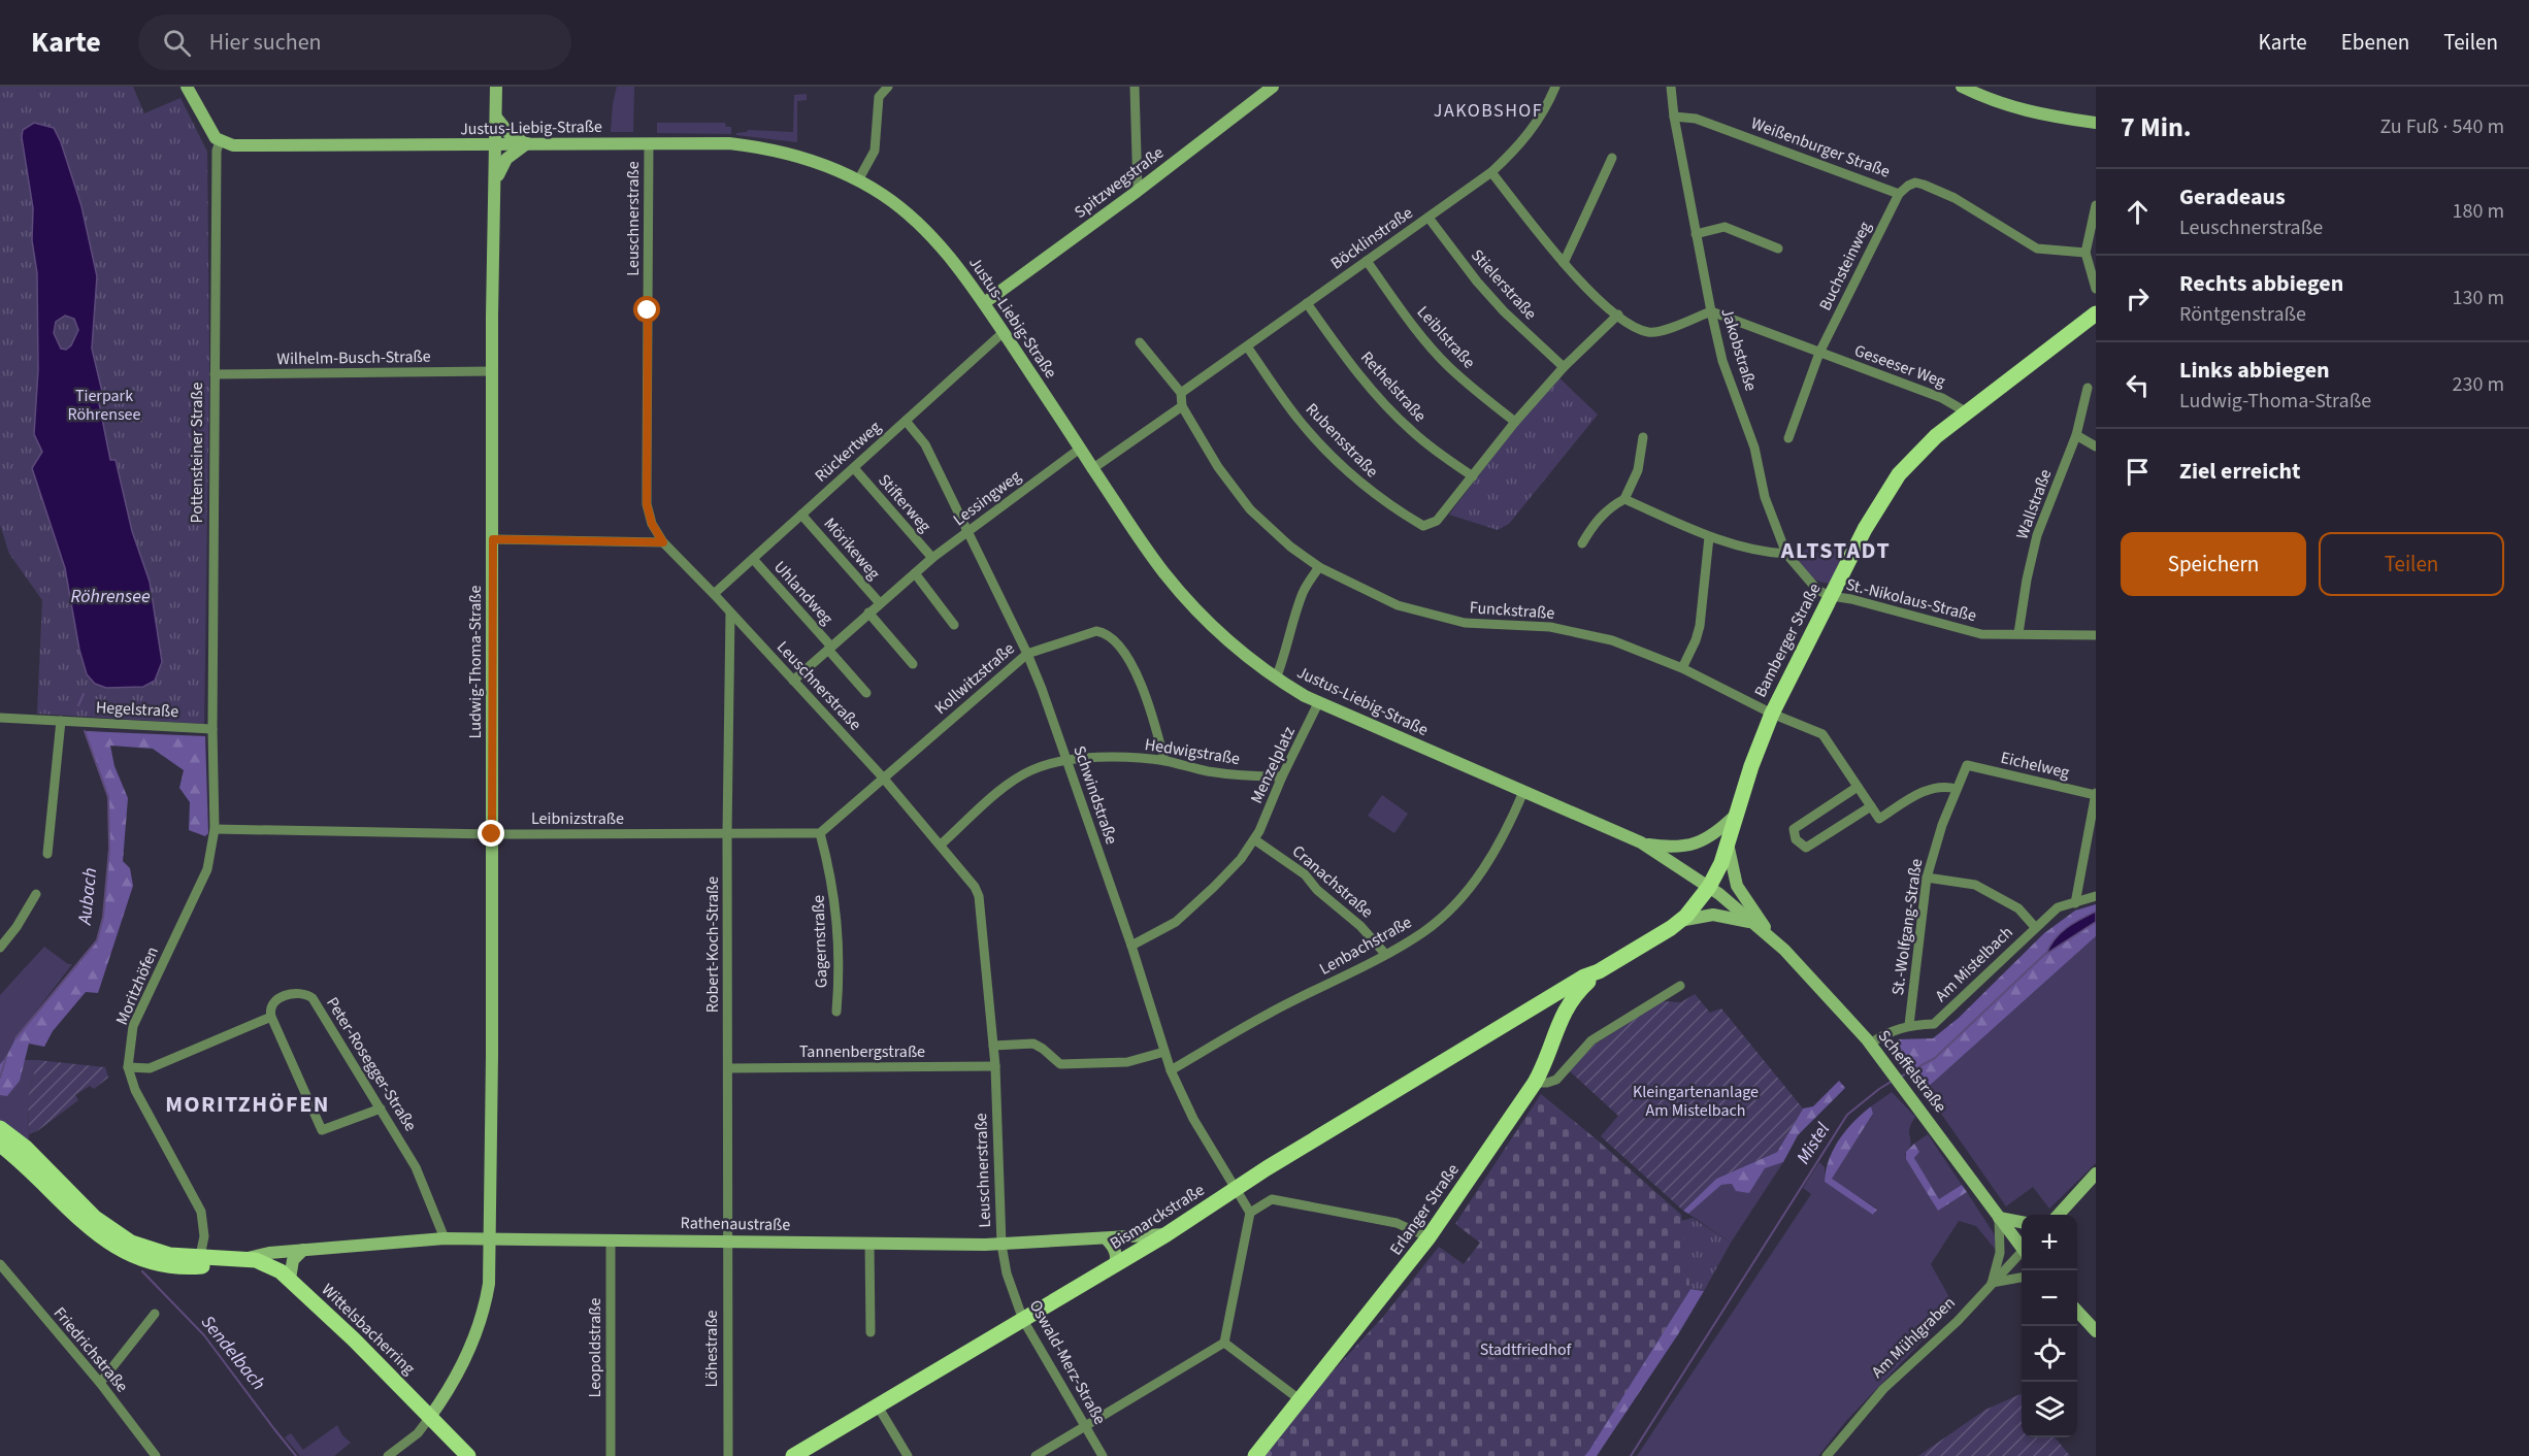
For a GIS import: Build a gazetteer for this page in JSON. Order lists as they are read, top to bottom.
{
  "streets": {
    "main road": [
      "Justus-Liebig-Straße",
      "Spitzwegstraße",
      "Bamberger Straße",
      "Ludwig-Thoma-Straße",
      "Scheffelstraße",
      "Erlanger Straße",
      "Bismarckstraße",
      "Rathenaustraße",
      "Wittelsbacherring"
    ],
    "street": [
      "Weißenburger Straße",
      "Leuschnerstraße",
      "Böcklinstraße",
      "Buchsteinweg",
      "Stielerstraße",
      "Leiblstraße",
      "Jakobstraße",
      "Wilhelm-Busch-Straße",
      "Geseeser Weg",
      "Rethelstraße",
      "Rubensstraße",
      "Rückertweg",
      "Pottensteiner Straße",
      "Lessingweg",
      "Stifterweg",
      "Wallstraße",
      "Mörikeweg",
      "Uhlandweg",
      "St.-Nikolaus-Straße",
      "Funckstraße",
      "Kollwitzstraße",
      "Hegelstraße",
      "Hedwigstraße",
      "Menzelplatz",
      "Eichelweg",
      "Schwindstraße",
      "Leibnizstraße",
      "Cranachstraße",
      "St.-Wolfgang-Straße",
      "Gagernstraße",
      "Robert-Koch-Straße",
      "Lenbachstraße",
      "Am Mistelbach",
      "Moritzhöfen",
      "Tannenbergstraße",
      "Peter-Rosegger-Straße",
      "Am Mühlgraben",
      "Leopoldstraße",
      "Löhestraße",
      "Friedrichstraße",
      "Oswald-Merz-Straße"
    ]
  },
  "crossings": [
    ["Justus-Liebig-Straße", "Spitzwegstraße"],
    ["Justus-Liebig-Straße", "Leuschnerstraße"],
    ["Justus-Liebig-Straße", "Rückertweg"],
    ["Justus-Liebig-Straße", "Pottensteiner Straße"],
    ["Justus-Liebig-Straße", "Lessingweg"],
    ["Justus-Liebig-Straße", "Ludwig-Thoma-Straße"],
    ["Justus-Liebig-Straße", "Menzelplatz"],
    ["Justus-Liebig-Straße", "Lenbachstraße"],
    ["Justus-Liebig-Straße", "Scheffelstraße"],
    ["Weißenburger Straße", "Buchsteinweg"],
    ["Weißenburger Straße", "Jakobstraße"],
    ["Leuschnerstraße", "Rückertweg"],
    ["Leuschnerstraße", "Lessingweg"],
    ["Leuschnerstraße", "Kollwitzstraße"],
    ["Leuschnerstraße", "Hedwigstraße"],
    ["Leuschnerstraße", "Robert-Koch-Straße"],
    ["Leuschnerstraße", "Tannenbergstraße"],
    ["Leuschnerstraße", "Rathenaustraße"],
    ["Leuschnerstraße", "Oswald-Merz-Straße"],
    ["Böcklinstraße", "Stielerstraße"],
    ["Böcklinstraße", "Leiblstraße"],
    ["Böcklinstraße", "Rethelstraße"],
    ["Böcklinstraße", "Rubensstraße"],
    ["Buchsteinweg", "Geseeser Weg"],
    ["Jakobstraße", "Geseeser Weg"],
    ["Jakobstraße", "St.-Nikolaus-Straße"],
    ["Jakobstraße", "Bamberger Straße"],
    ["Wilhelm-Busch-Straße", "Pottensteiner Straße"],
    ["Wilhelm-Busch-Straße", "Ludwig-Thoma-Straße"],
    ["Geseeser Weg", "Bamberger Straße"],
    ["Rethelstraße", "Rubensstraße"],
    ["Rückertweg", "Stifterweg"],
    ["Rückertweg", "Mörikeweg"],
    ["Rückertweg", "Uhlandweg"],
    ["Rückertweg", "Schwindstraße"],
    ["Pottensteiner Straße", "Hegelstraße"],
    ["Pottensteiner Straße", "Leibnizstraße"],
    ["Pottensteiner Straße", "Moritzhöfen"],
    ["Lessingweg", "Stifterweg"],
    ["Lessingweg", "Mörikeweg"],
    ["Lessingweg", "Uhlandweg"],
    ["Lessingweg", "Schwindstraße"],
    ["Wallstraße", "St.-Nikolaus-Straße"],
    ["St.-Nikolaus-Straße", "Bamberger Straße"],
    ["Funckstraße", "Bamberger Straße"],
    ["Bamberger Straße", "Scheffelstraße"],
    ["Ludwig-Thoma-Straße", "Leibnizstraße"],
    ["Ludwig-Thoma-Straße", "Rathenaustraße"],
    ["Ludwig-Thoma-Straße", "Wittelsbacherring"],
    ["Kollwitzstraße", "Hedwigstraße"],
    ["Kollwitzstraße", "Schwindstraße"],
    ["Hedwigstraße", "Menzelplatz"],
    ["Hedwigstraße", "Schwindstraße"],
    ["Menzelplatz", "Schwindstraße"],
    ["Menzelplatz", "Cranachstraße"],
    ["Eichelweg", "St.-Wolfgang-Straße"],
    ["Eichelweg", "Am Mistelbach"],
    ["Schwindstraße", "Lenbachstraße"],
    ["Schwindstraße", "Bismarckstraße"],
    ["Leibnizstraße", "Gagernstraße"],
    ["Leibnizstraße", "Robert-Koch-Straße"],
    ["Leibnizstraße", "Moritzhöfen"],
    ["Cranachstraße", "Lenbachstraße"],
    ["St.-Wolfgang-Straße", "Am Mistelbach"],
    ["Robert-Koch-Straße", "Tannenbergstraße"],
    ["Robert-Koch-Straße", "Rathenaustraße"],
    ["Robert-Koch-Straße", "Löhestraße"],
    ["Am Mistelbach", "Scheffelstraße"],
    ["Moritzhöfen", "Peter-Rosegger-Straße"],
    ["Peter-Rosegger-Straße", "Rathenaustraße"],
    ["Erlanger Straße", "Bismarckstraße"],
    ["Bismarckstraße", "Rathenaustraße"],
    ["Bismarckstraße", "Oswald-Merz-Straße"],
    ["Rathenaustraße", "Wittelsbacherring"],
    ["Rathenaustraße", "Leopoldstraße"],
    ["Rathenaustraße", "Löhestraße"],
    ["Rathenaustraße", "Oswald-Merz-Straße"]
  ],
  "districts": ["JAKOBSHOF", "ALTSTADT", "MORITZHÖFEN"],
  "water": [
    "Röhrensee",
    "Aubach",
    "Mistel",
    "Sendelbach"
  ],
  "parks": ["Tierpark Röhrensee", "Kleingartenanlage Am Mistelbach", "Stadtfriedhof"],
  "page": {
    "header": "Karte",
    "search": "Hier suchen",
    "nav": ["Karte", "Ebenen", "Teilen"],
    "heading": ["7 Min.", "Zu Fuß · 540 m"],
    "list": [
      ["Geradeaus", "Leuschnerstraße", "180 m"],
      ["Rechts abbiegen", "Röntgenstraße", "130 m"],
      ["Links abbiegen", "Ludwig-Thoma-Straße", "230 m"],
      "Ziel erreicht"
    ],
    "buttons": ["Speichern", "Teilen"],
    "map_buttons": ["+", "−"]
  }
}
